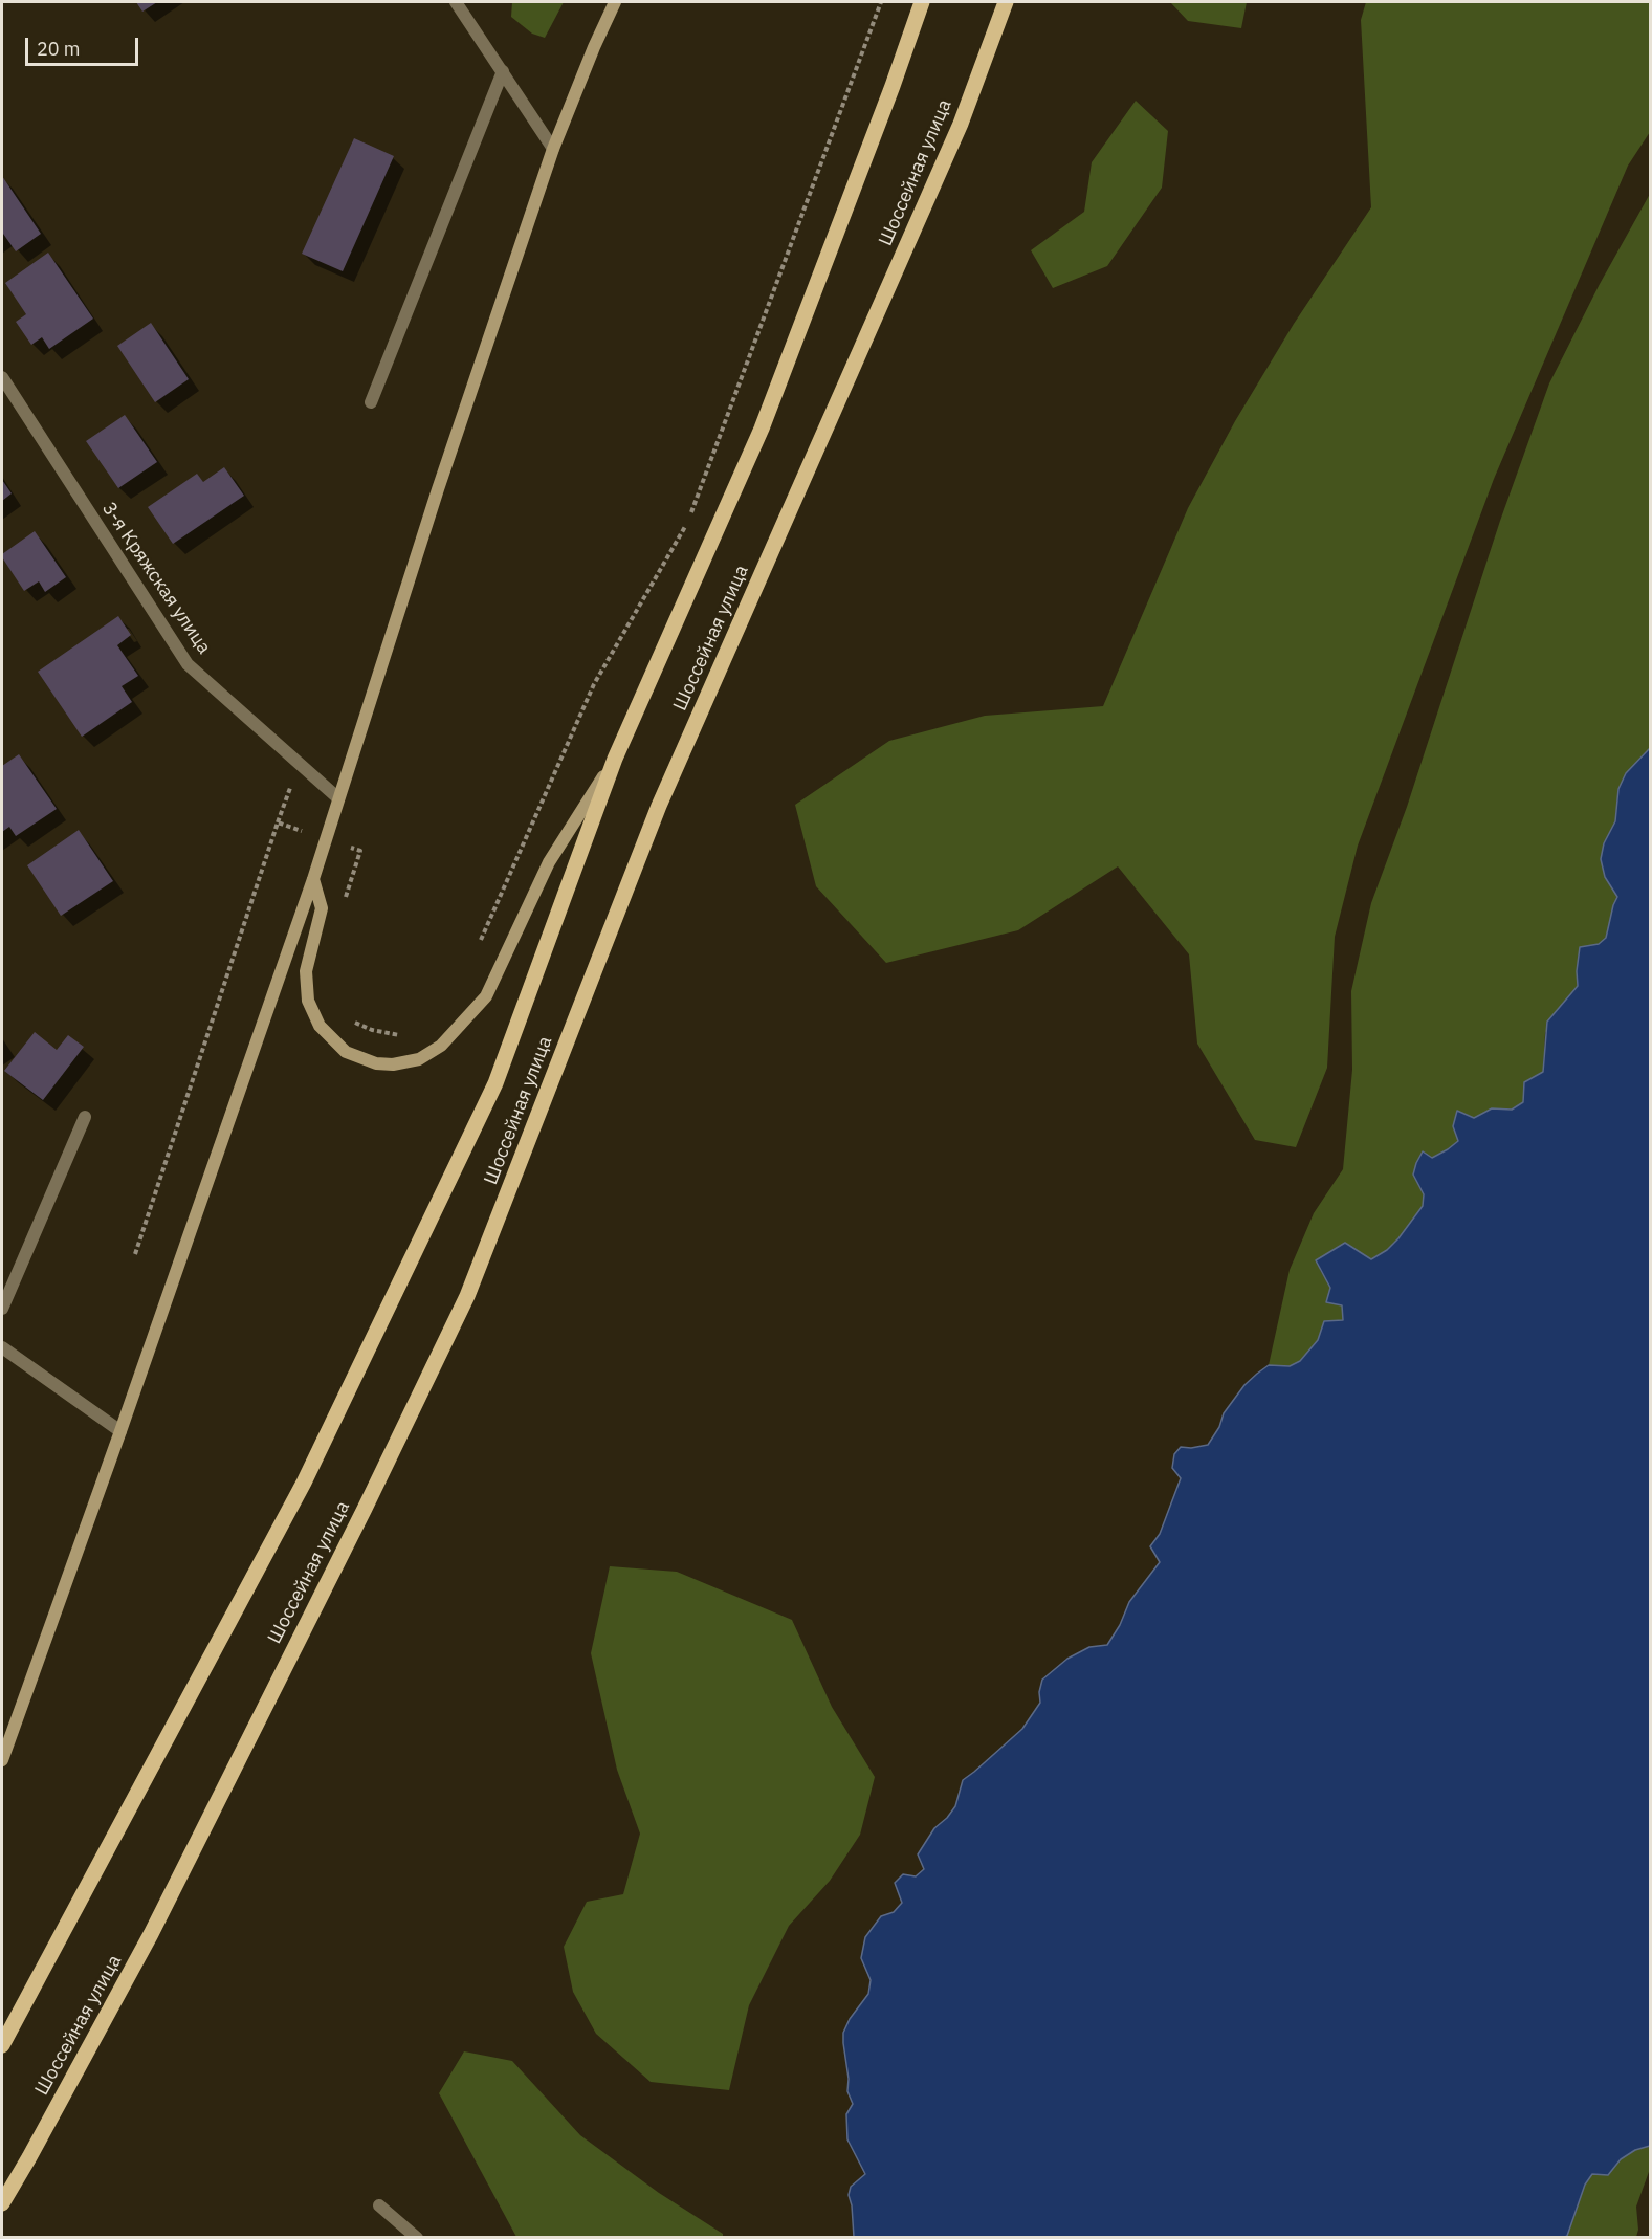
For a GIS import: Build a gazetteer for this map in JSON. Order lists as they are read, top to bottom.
{
  "streets": {
    "main road": ["Шоссейная улица"],
    "street": ["3-я Кряжская улица"]
  },
  "scale_bar": "20 m"
}
